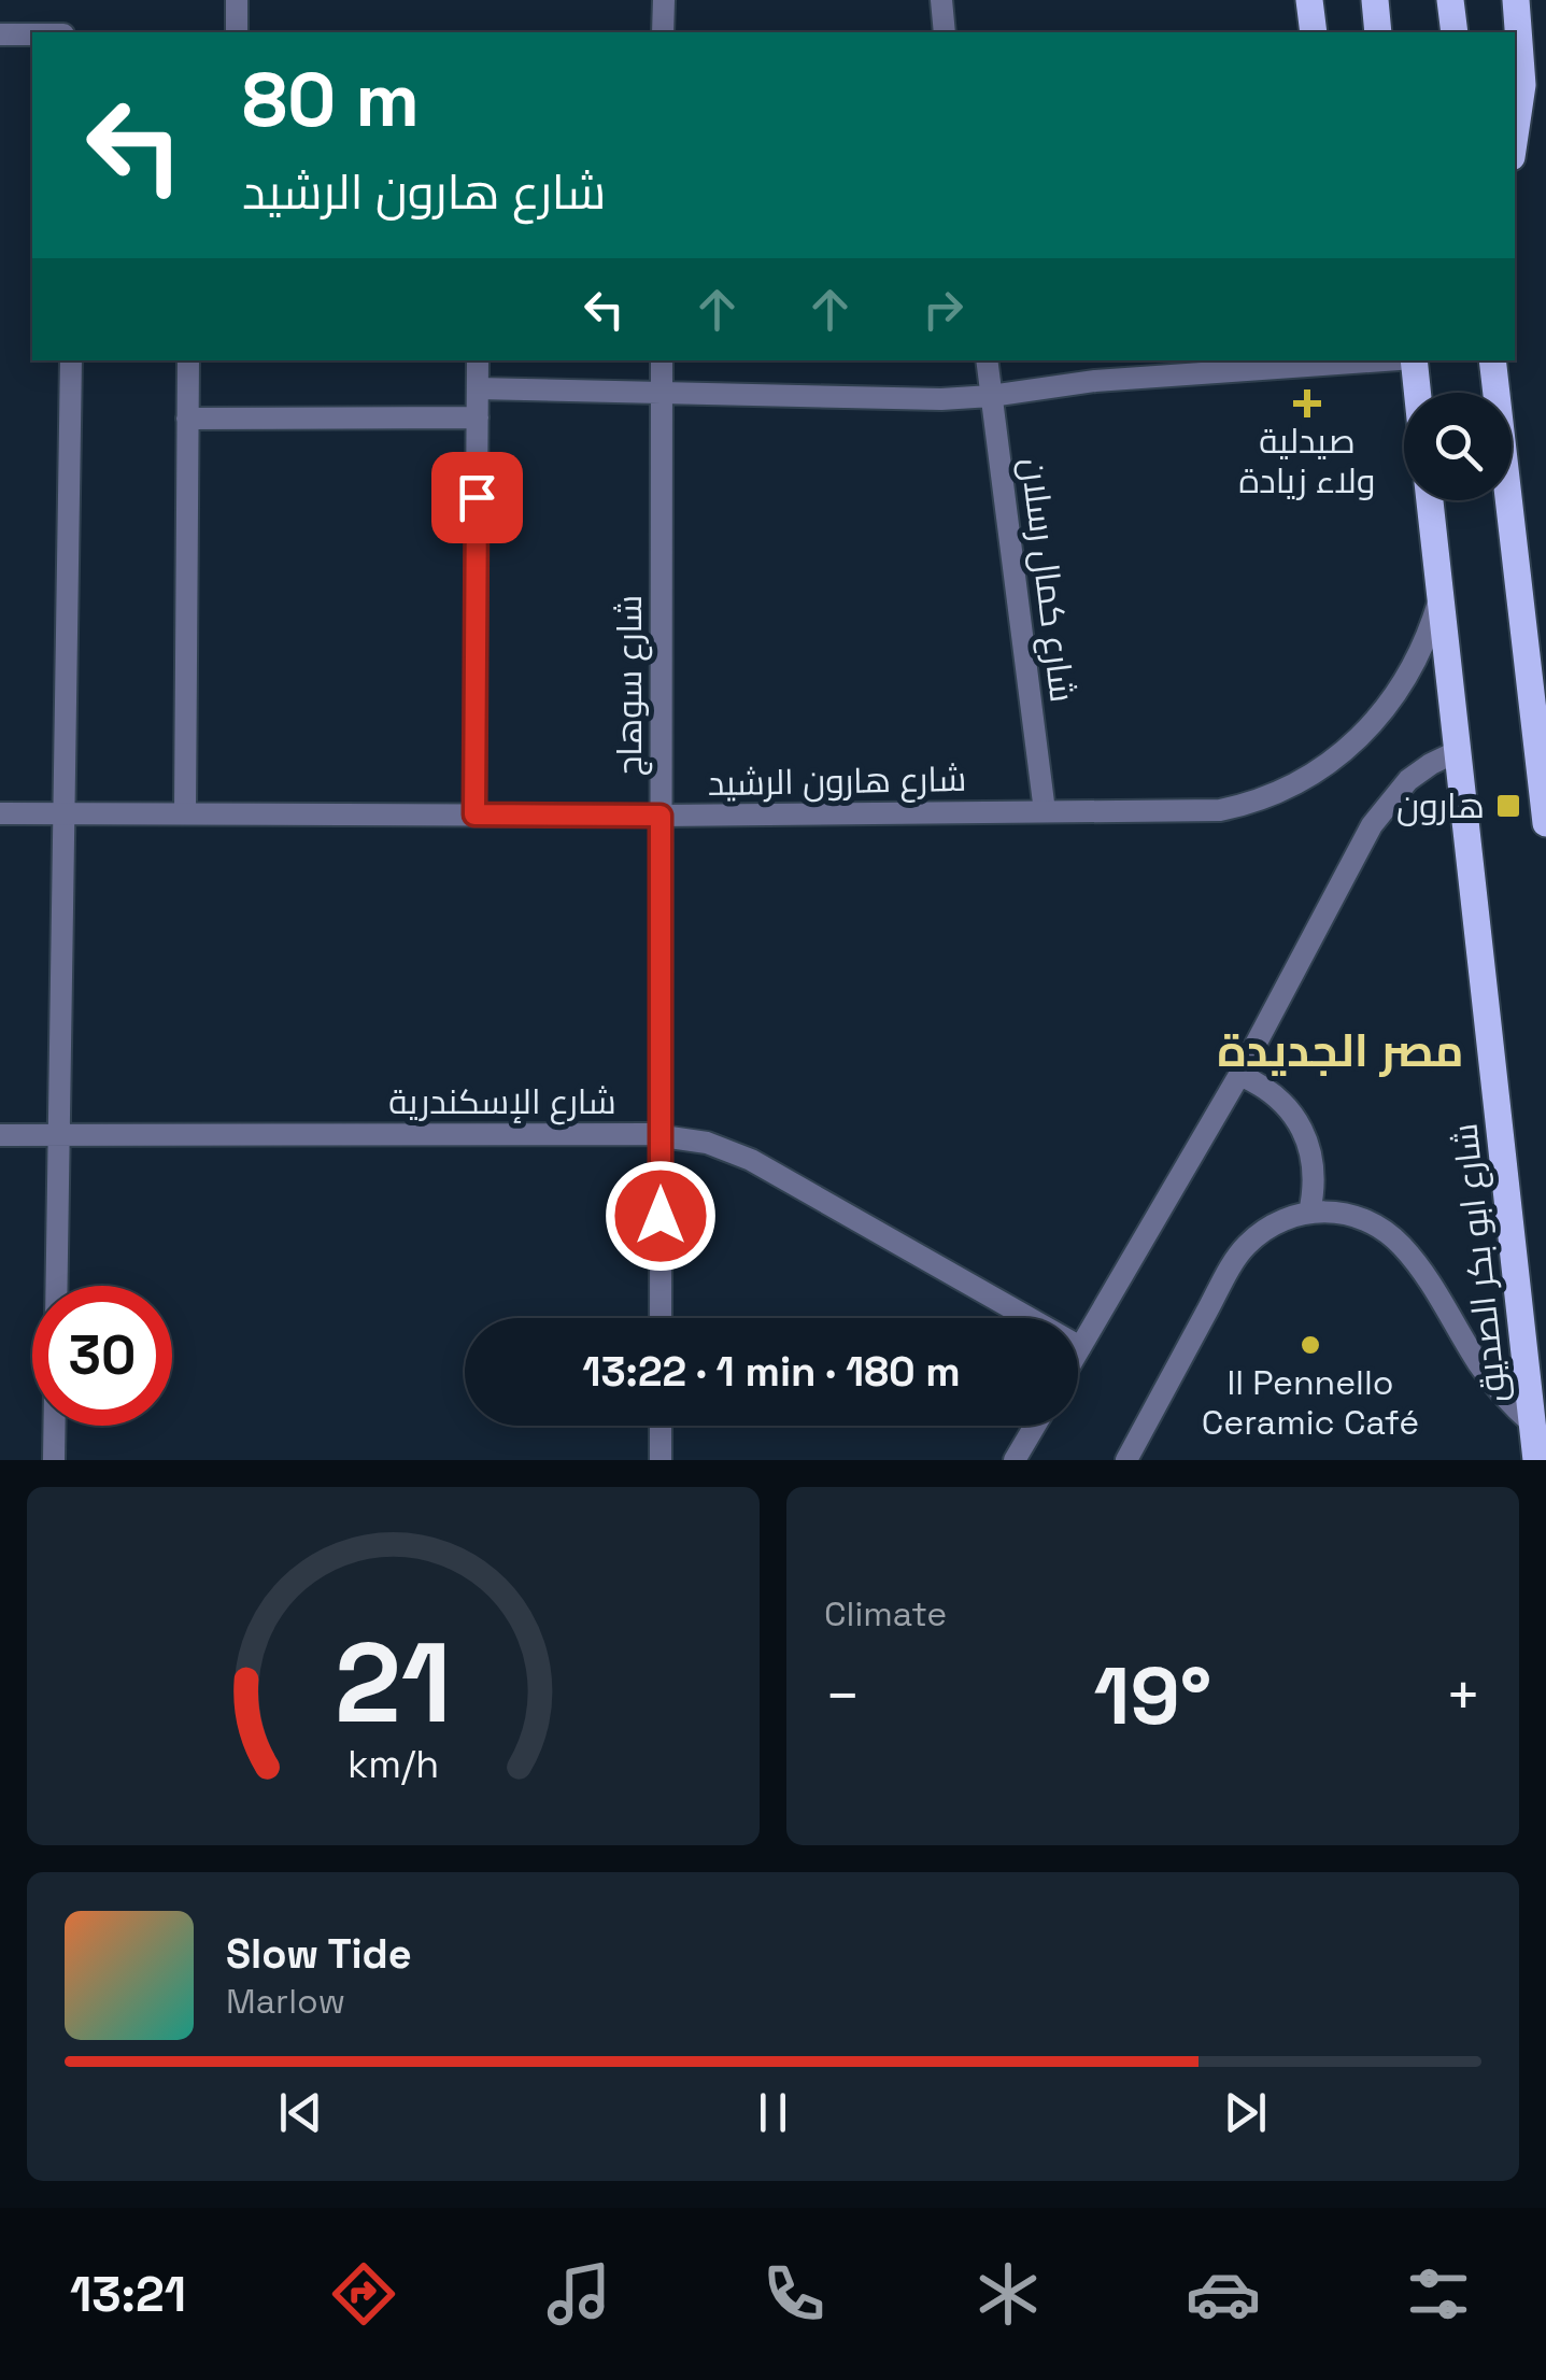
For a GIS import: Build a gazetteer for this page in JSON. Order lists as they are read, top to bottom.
{
  "streets": {
    "main road": ["شارع ابو بكر الصديق"],
    "street": [
      "شارع كمال رسلان",
      "شارع سوهاج",
      "شارع هارون الرشيد",
      "شارع الإسكندرية"
    ]
  },
  "crossings": [
    ["شارع كمال رسلان", "شارع هارون الرشيد"],
    ["شارع سوهاج", "شارع هارون الرشيد"],
    ["شارع سوهاج", "شارع الإسكندرية"],
    ["شارع هارون الرشيد", "شارع ابو بكر الصديق"]
  ],
  "districts": ["مصر الجديدة"],
  "places": {
    "health": ["صيدلية ولاء زيادة"],
    "transit": ["هارون"],
    "other": ["Il Pennello Ceramic Café"]
  },
  "page": {
    "turn": ["80 m", "شارع هارون الرشيد"],
    "limit": "30",
    "trip": "13:22 · 1 min · 180 m",
    "tile": "Climate",
    "heat": ["−", "19°", "+"],
    "song": ["Slow Tide", "Marlow"],
    "tabs": "13:21",
    "gauge": ["21", "km/h"]
  }
}
